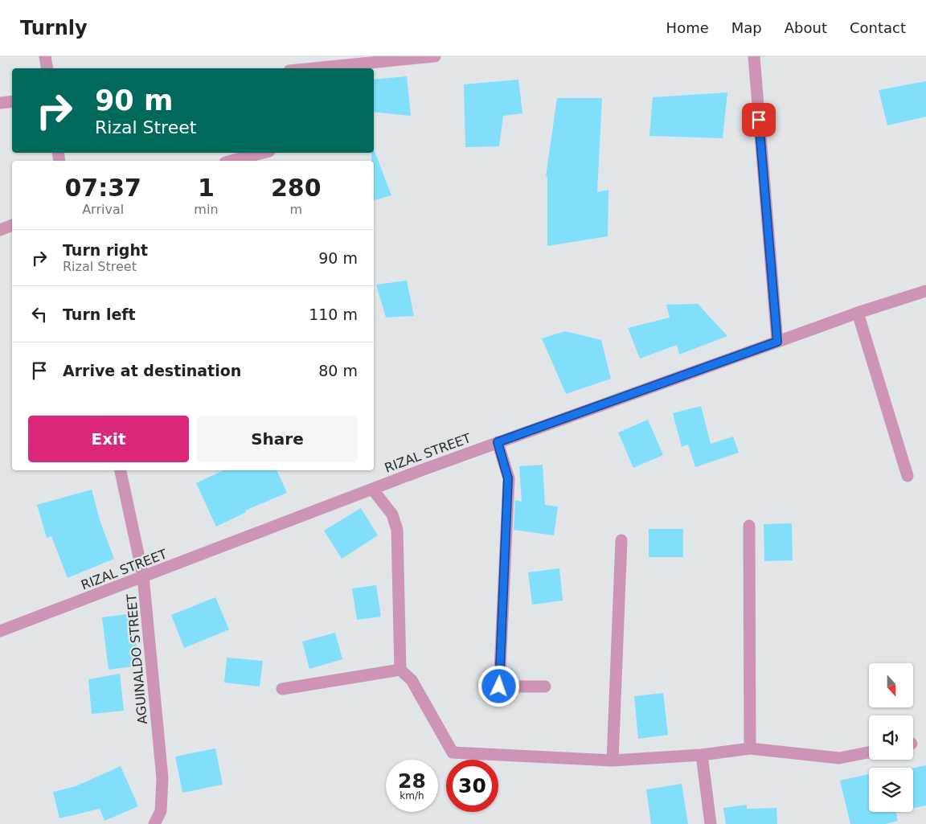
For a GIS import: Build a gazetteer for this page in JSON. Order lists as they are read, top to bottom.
{
  "streets": {
    "street": ["RIZAL STREET", "AGUINALDO STREET"]
  },
  "crossings": [
    ["RIZAL STREET", "AGUINALDO STREET"]
  ],
  "north": "bottom",
  "page": {
    "header": "Turnly",
    "nav": [
      "Home",
      "Map",
      "About",
      "Contact"
    ],
    "turn": ["90 m", "Rizal Street"],
    "eta": [
      "07:37",
      "Arrival",
      "1",
      "min",
      "280",
      "m"
    ],
    "list": [
      {
        "name": "Turn right",
        "note": "Rizal Street",
        "value": "90 m"
      },
      {
        "name": "Turn left",
        "value": "110 m"
      },
      {
        "name": "Arrive at destination",
        "value": "80 m"
      }
    ],
    "buttons": ["Exit", "Share"],
    "speed": "28 km/h",
    "limit": "30"
  }
}
